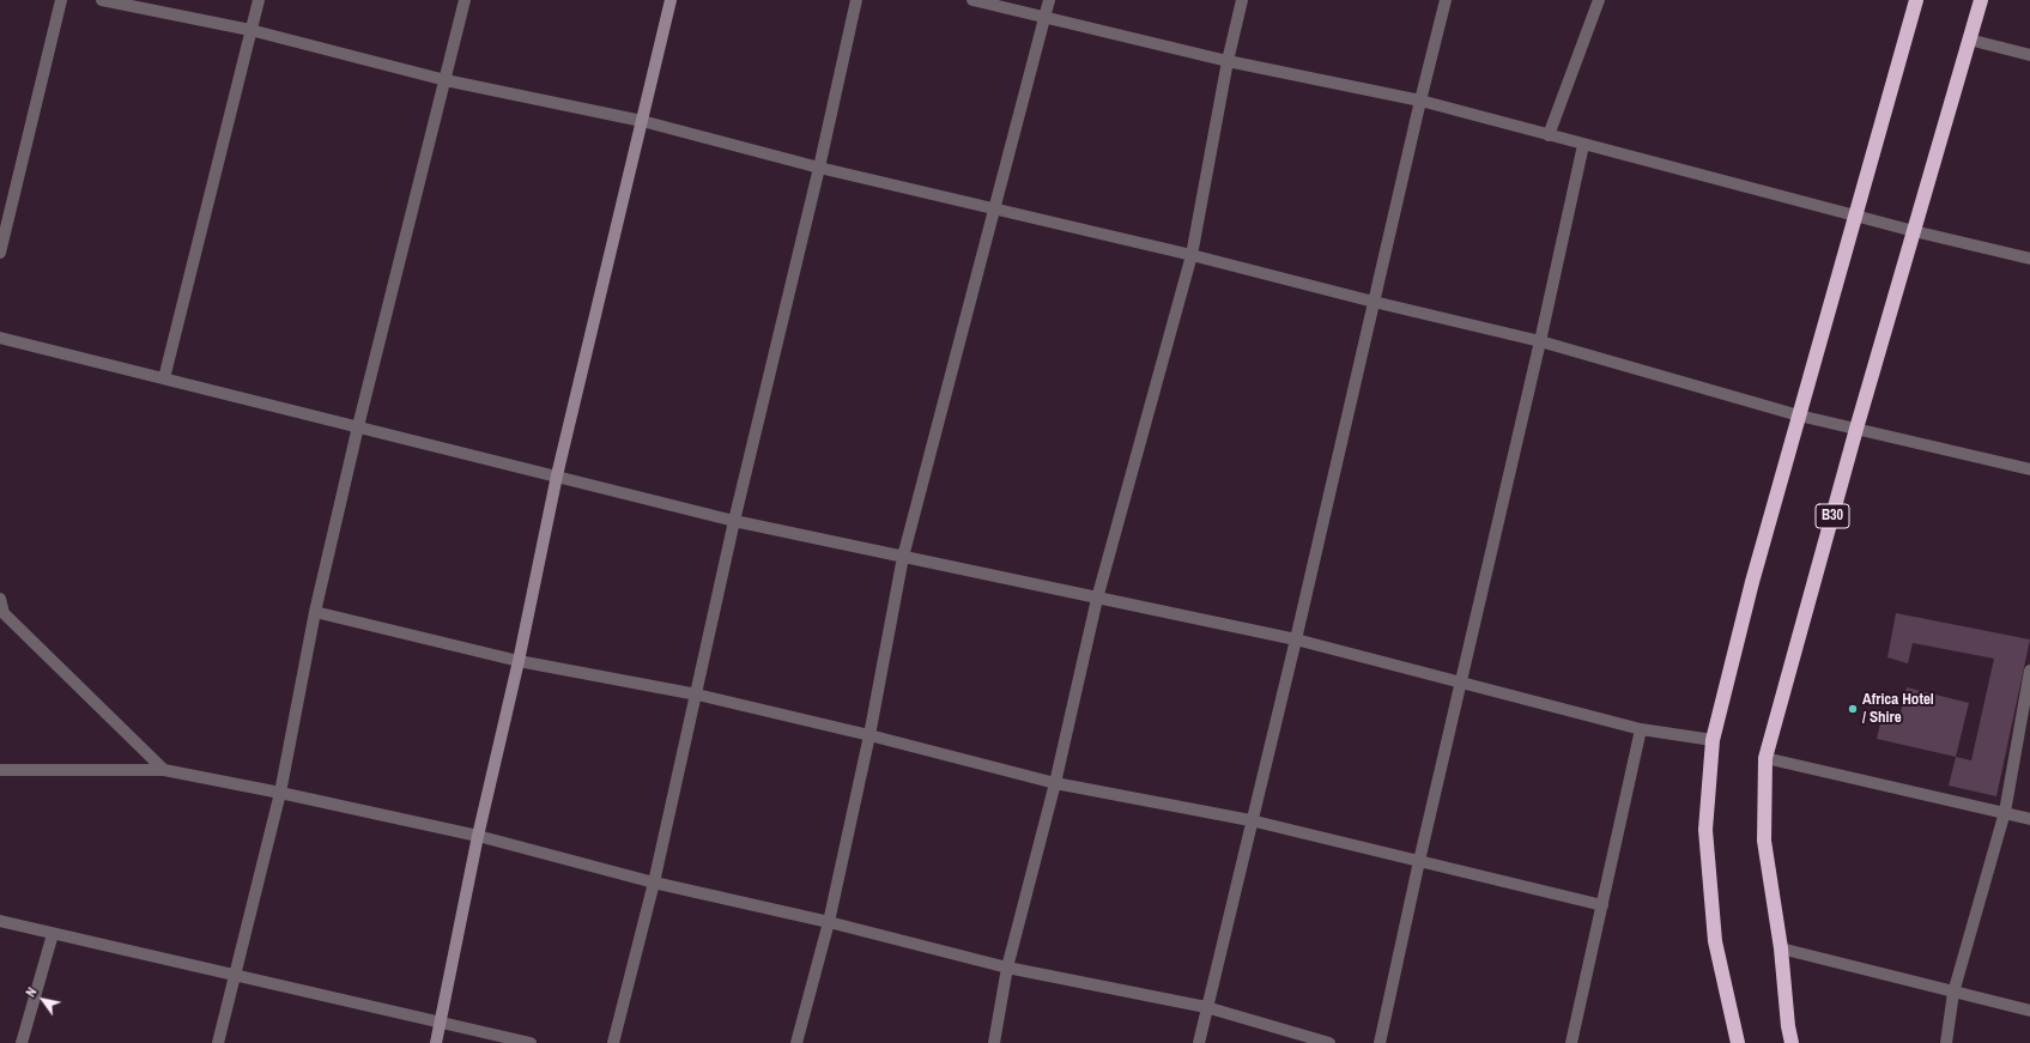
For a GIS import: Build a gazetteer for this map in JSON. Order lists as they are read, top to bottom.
{
  "streets": {
    "highway": ["B30"]
  },
  "places": ["Africa Hotel / Shire"],
  "north": "top left"
}
